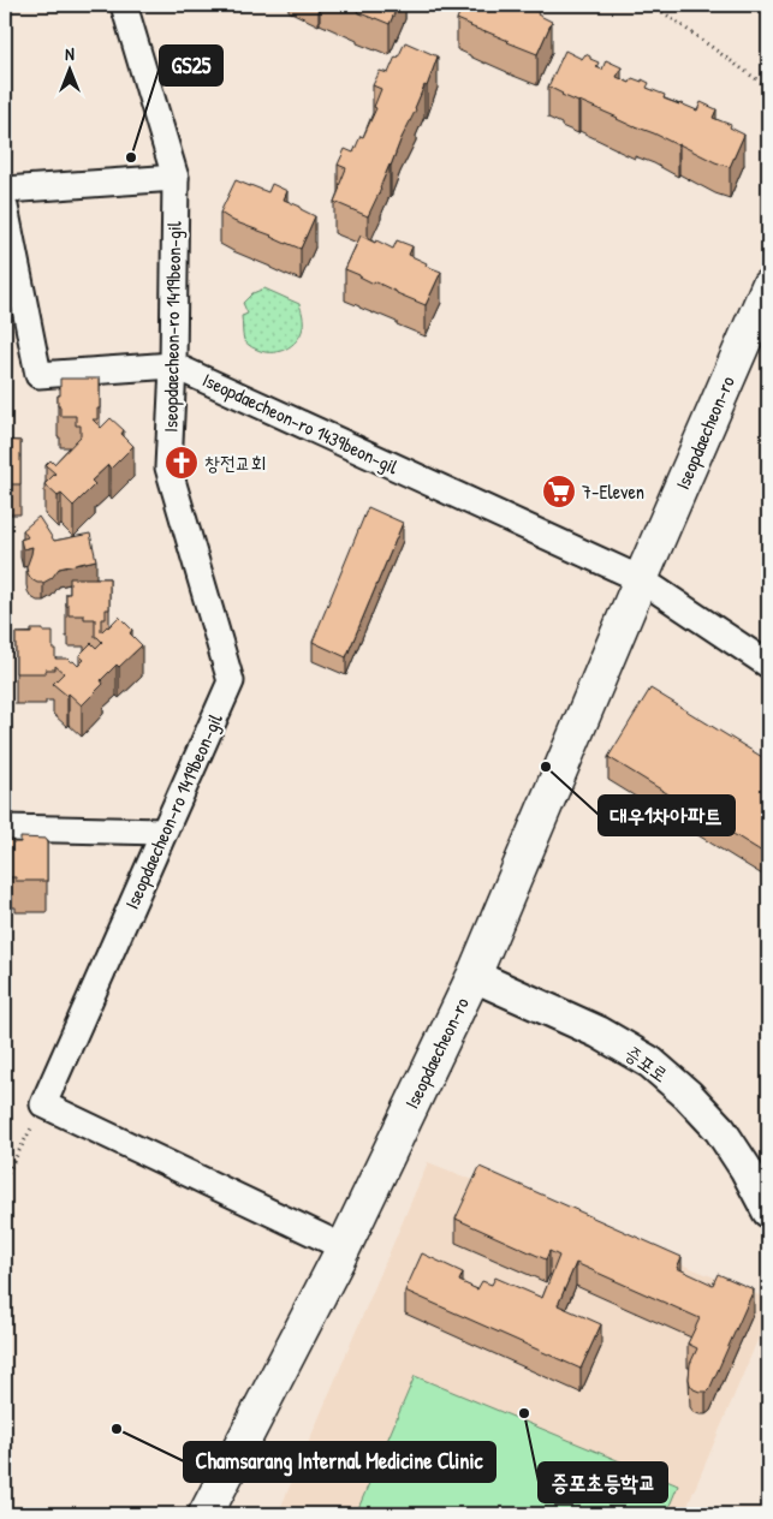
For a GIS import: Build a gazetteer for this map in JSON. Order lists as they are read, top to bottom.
{
  "streets": {
    "main road": ["Iseopdaecheon-ro"],
    "street": ["Iseopdaecheon-ro 1419beon-gil", "Iseopdaecheon-ro 1439beon-gil", "증포로"]
  },
  "crossings": [
    ["Iseopdaecheon-ro 1419beon-gil", "Iseopdaecheon-ro 1439beon-gil"],
    ["Iseopdaecheon-ro 1439beon-gil", "Iseopdaecheon-ro"],
    ["Iseopdaecheon-ro", "증포로"]
  ],
  "places": {
    "other": [
      "GS25",
      "대우1차아파트",
      "증포초등학교",
      "Chamsarang Internal Medicine Clinic"
    ],
    "church": ["창전교회"],
    "supermarket": ["7-Eleven"]
  },
  "north": "top"
}
